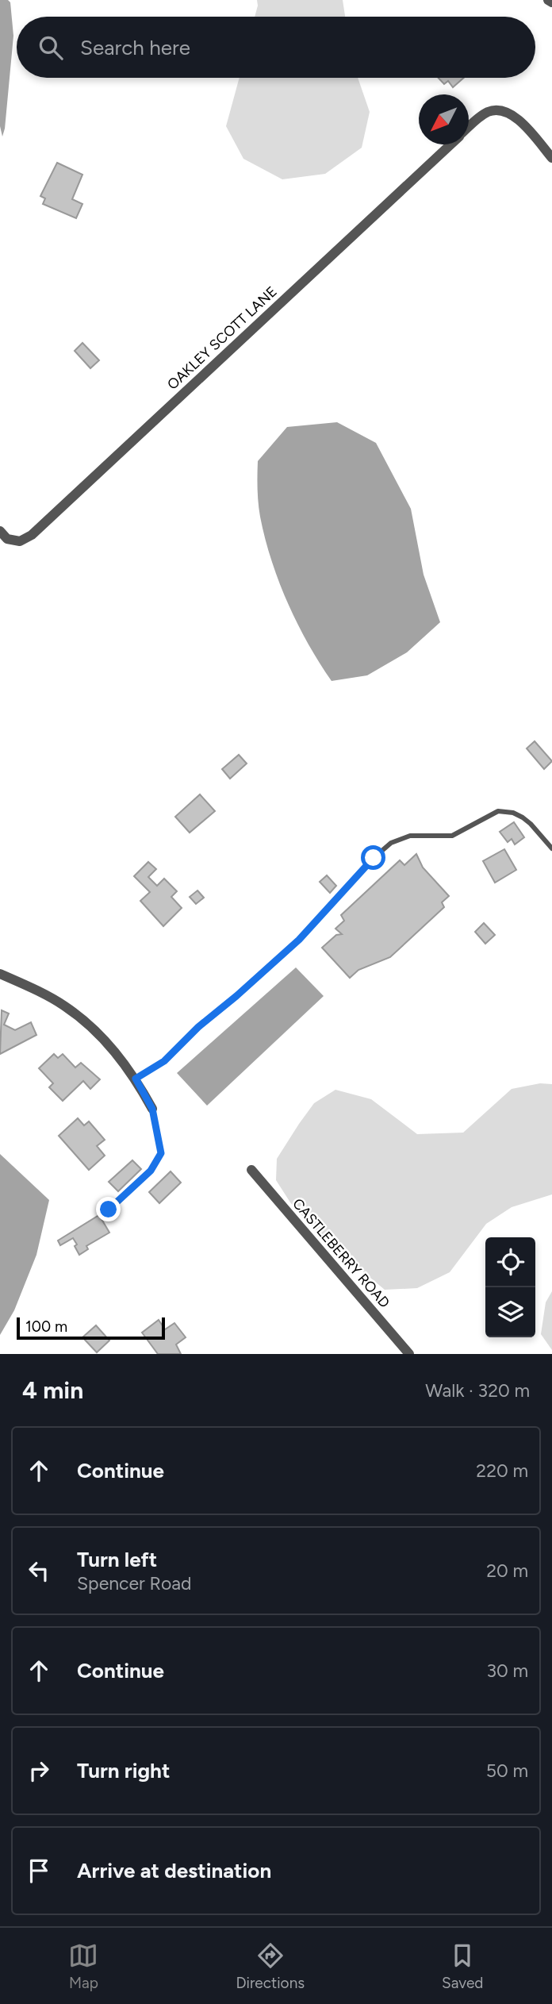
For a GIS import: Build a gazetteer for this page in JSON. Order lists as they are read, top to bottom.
{
  "streets": {
    "street": ["OAKLEY SCOTT LANE", "CASTLEBERRY ROAD"]
  },
  "scale_bar": "100 m",
  "north": "bottom left",
  "page": {
    "search": "Search here",
    "scale": "100 m",
    "heading": ["4 min", "Walk · 320 m"],
    "list": [
      ["Continue", "220 m"],
      ["Turn left", "Spencer Road", "20 m"],
      ["Continue", "30 m"],
      ["Turn right", "50 m"],
      "Arrive at destination"
    ],
    "nav": ["Map", "Directions", "Saved"]
  }
}
